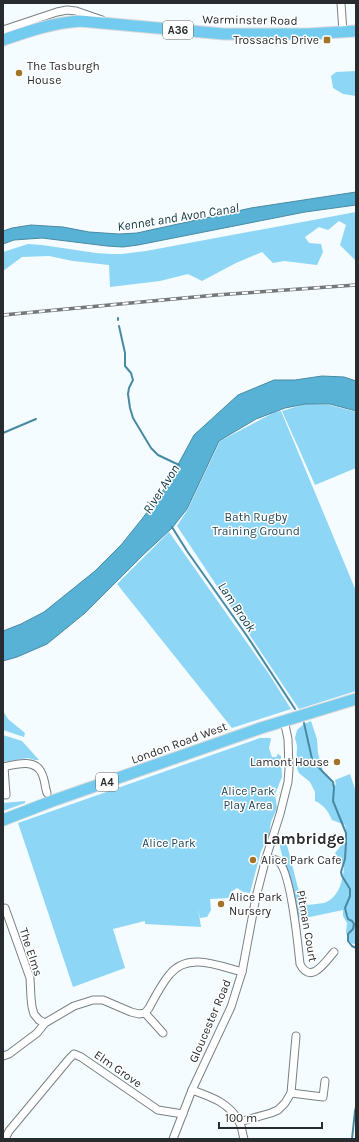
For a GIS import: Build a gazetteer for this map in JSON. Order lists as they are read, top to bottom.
{
  "streets": {
    "highway": [
      "Warminster Road",
      "A36",
      "London Road West",
      "A4"
    ],
    "street": [
      "Pitman Court",
      "The Elms",
      "Gloucester Road",
      "Elm Grove"
    ]
  },
  "crossings": [
    ["London Road West", "Gloucester Road"],
    ["Pitman Court", "Gloucester Road"],
    ["Gloucester Road", "Elm Grove"]
  ],
  "districts": ["Lambridge"],
  "water": ["Kennet and Avon Canal", "River Avon", "Lam Brook"],
  "parks": ["Bath Rugby Training Ground", "Alice Park Play Area", "Alice Park"],
  "places": {
    "transit": ["Trossachs Drive"],
    "other": [
      "The Tasburgh House",
      "Lamont House",
      "Alice Park Cafe",
      "Alice Park Nursery"
    ]
  },
  "scale_bar": "100 m"
}
